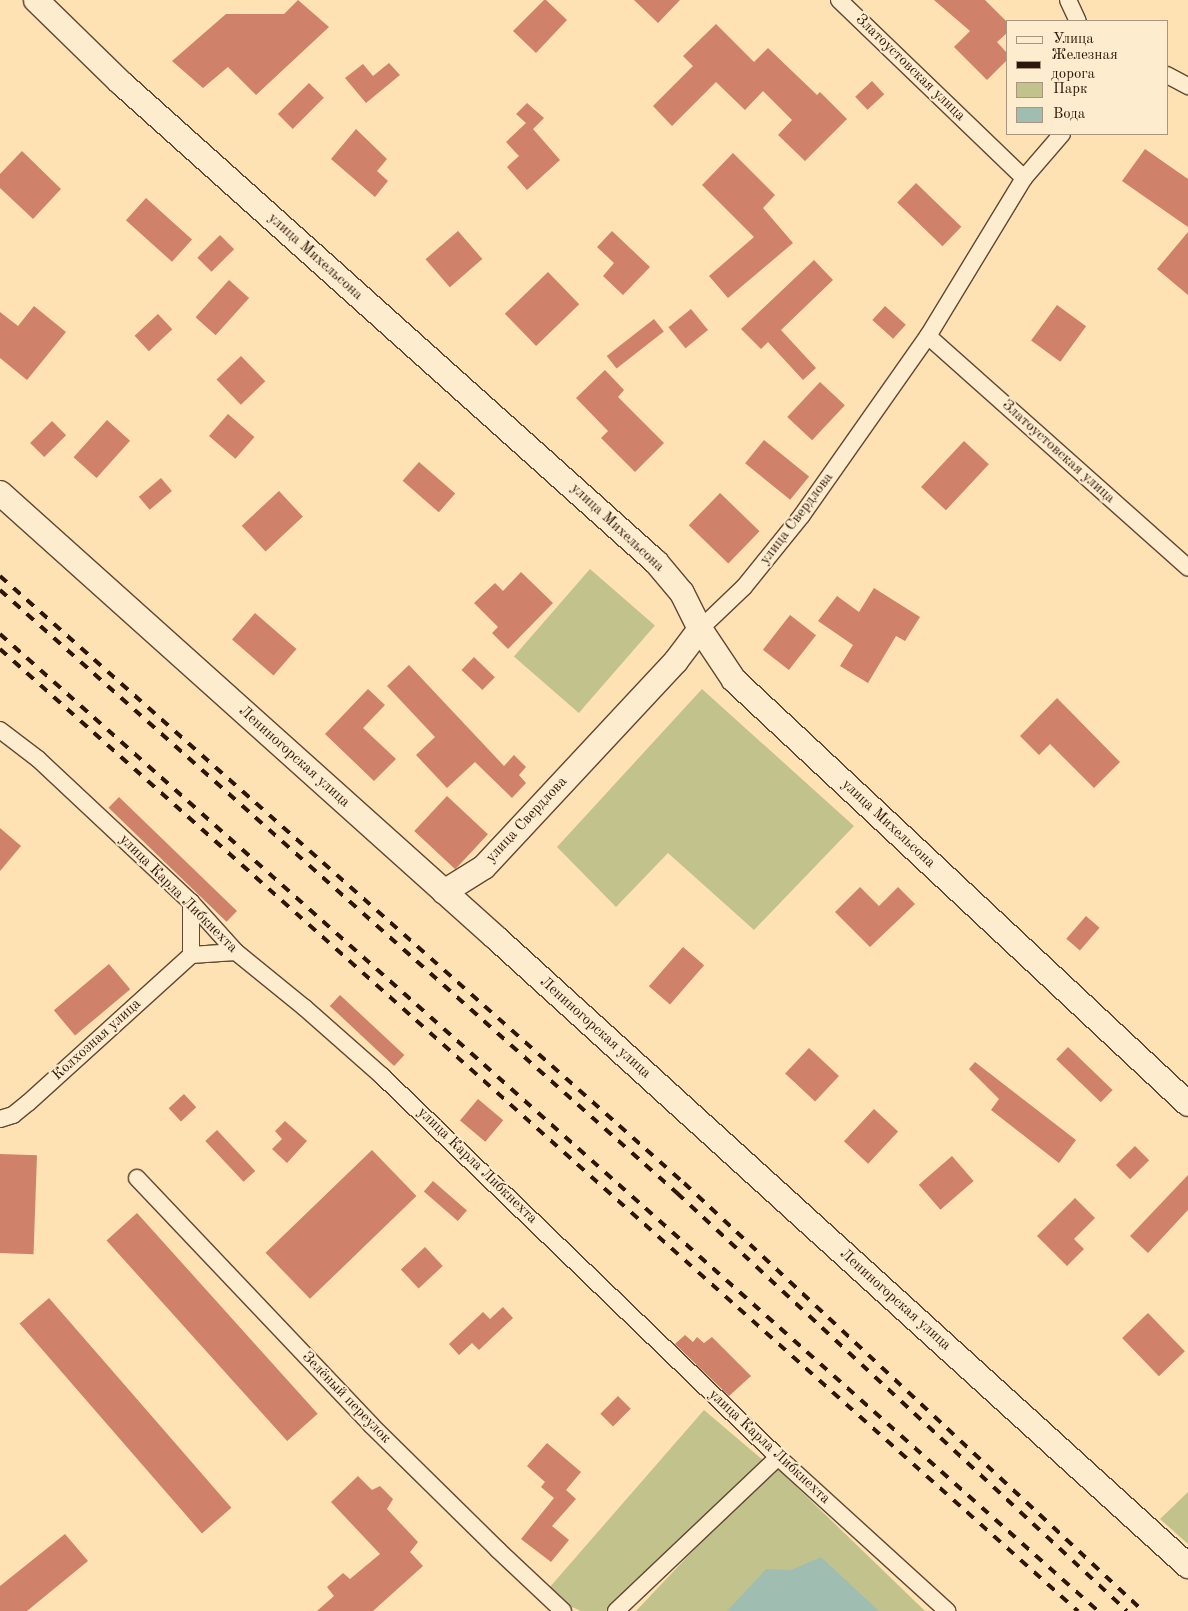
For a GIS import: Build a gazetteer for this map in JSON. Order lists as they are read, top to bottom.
{
  "streets": {
    "street": [
      "Златоустовская улица",
      "улица Михельсона",
      "улица Свердлова",
      "Лениногорская улица",
      "улица Карла Либкнехта",
      "Колхозная улица",
      "Зелёный переулок"
    ]
  },
  "crossings": [
    ["Златоустовская улица", "улица Свердлова"],
    ["улица Михельсона", "улица Свердлова"],
    ["улица Свердлова", "Лениногорская улица"]
  ],
  "legend": [
    "Улица",
    "Железная дорога",
    "Парк",
    "Вода"
  ]
}
